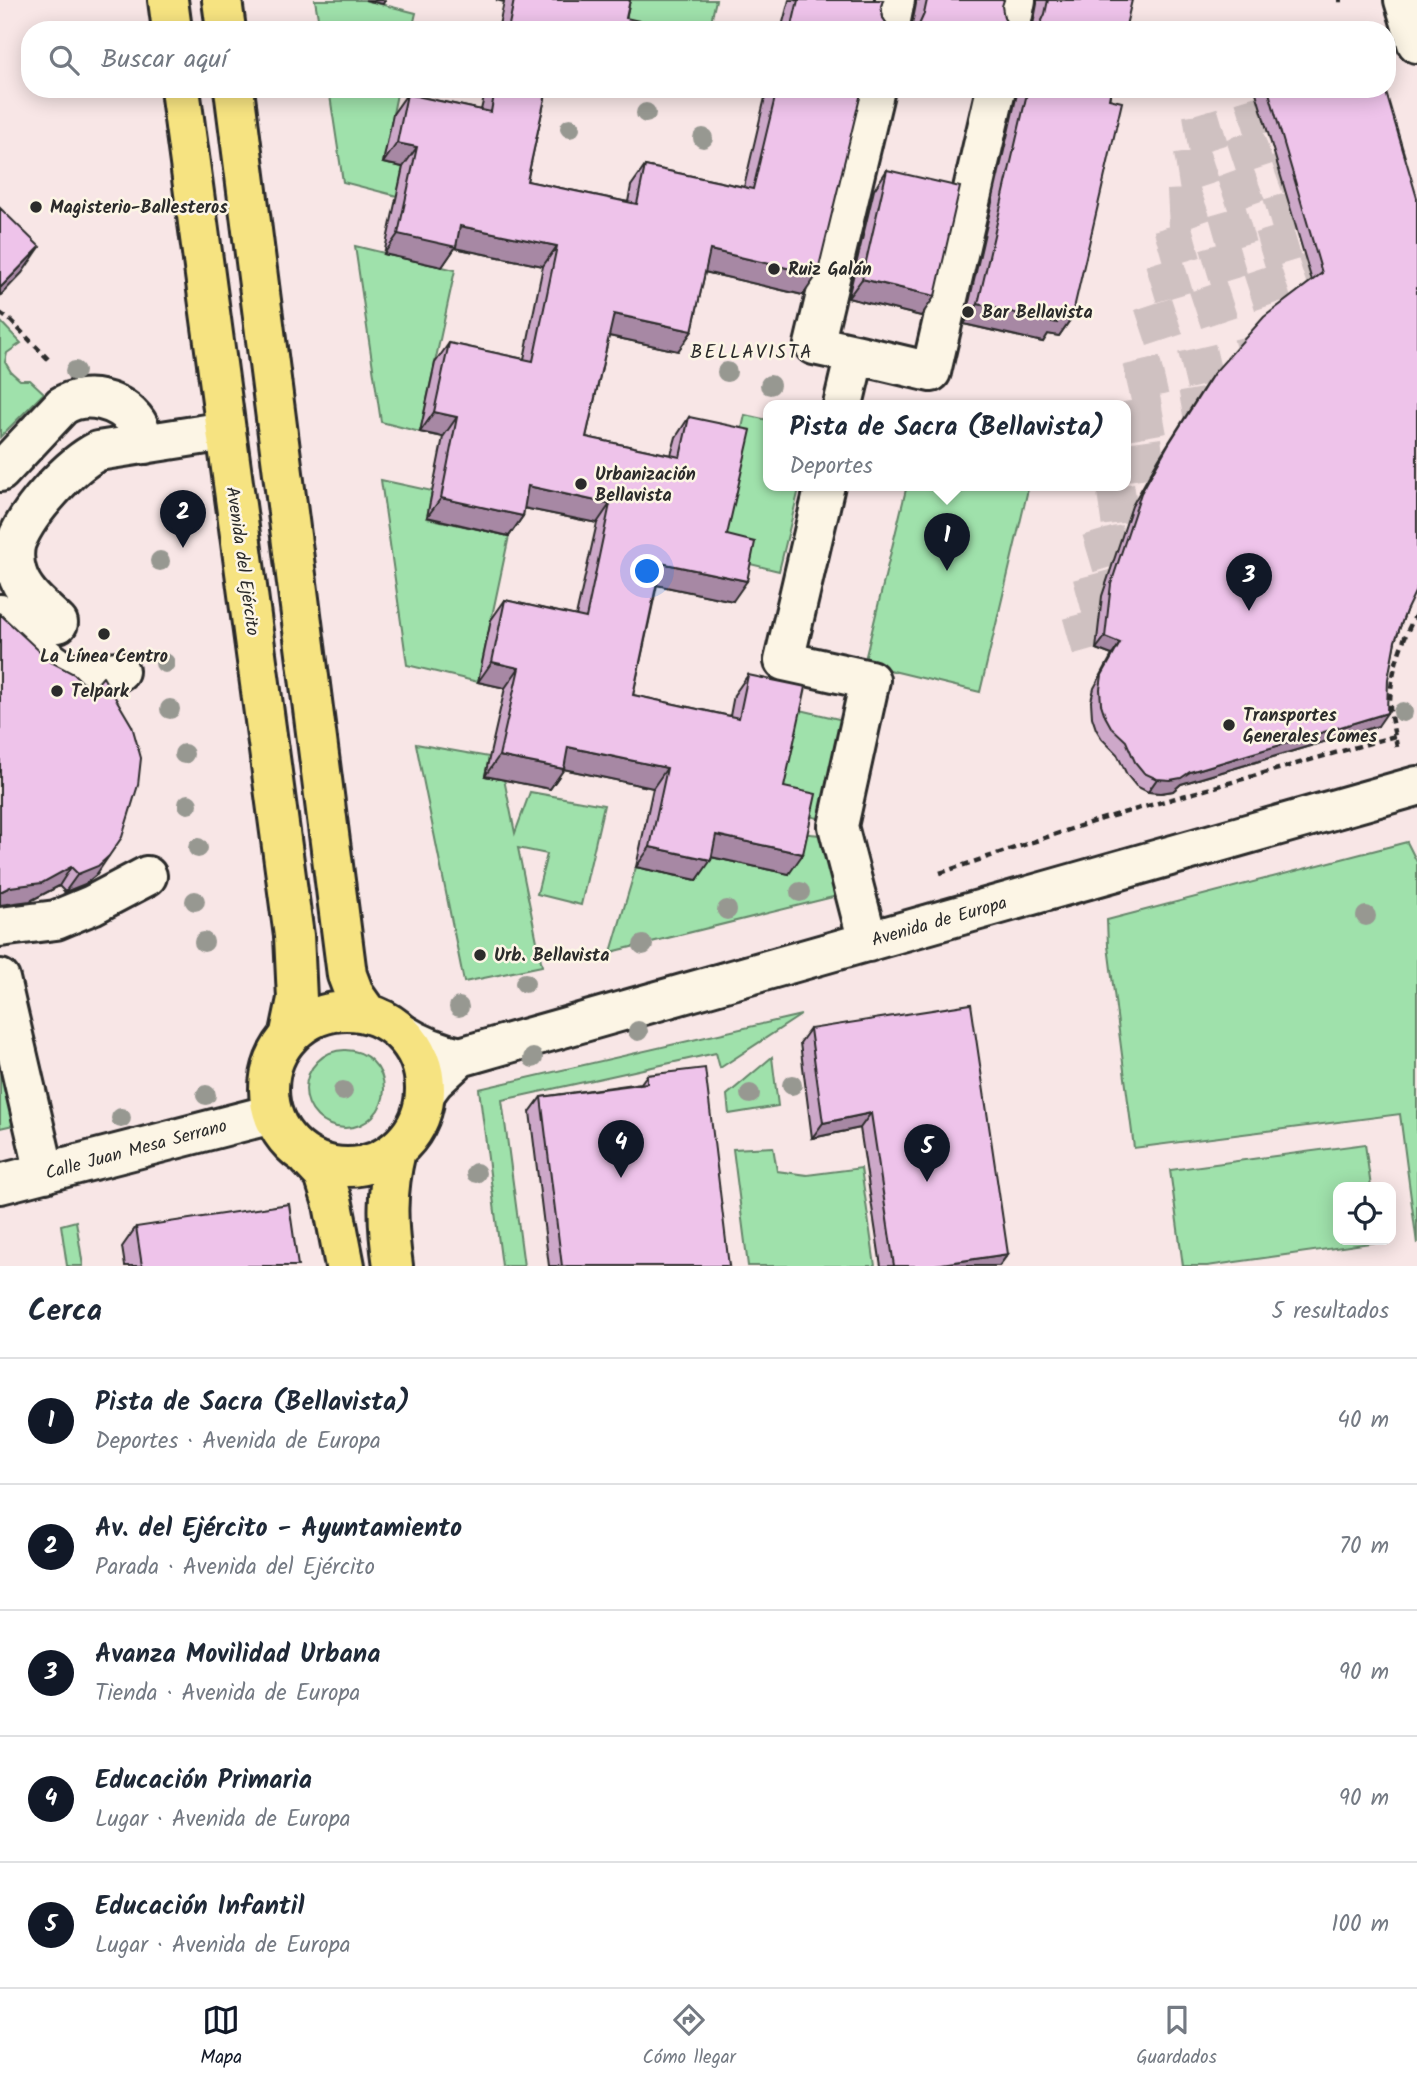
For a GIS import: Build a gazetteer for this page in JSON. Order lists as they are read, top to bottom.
{
  "streets": {
    "main road": ["Avenida del Ejército"],
    "street": ["Avenida de Europa", "Calle Juan Mesa Serrano"]
  },
  "crossings": [
    ["Avenida del Ejército", "Avenida de Europa"],
    ["Avenida del Ejército", "Calle Juan Mesa Serrano"],
    ["Avenida de Europa", "Calle Juan Mesa Serrano"]
  ],
  "districts": ["BELLAVISTA"],
  "places": [
    "Magisterio-Ballesteros",
    "Ruiz Galán",
    "Bar Bellavista",
    "Urbanización Bellavista",
    "La Línea Centro",
    "Telpark",
    "Transportes Generales Comes",
    "Urb. Bellavista"
  ],
  "page": {
    "search": "Buscar aquí",
    "popup": ["Pista de Sacra (Bellavista)", "Deportes"],
    "pins": [
      "2",
      "1",
      "3",
      "4",
      "5"
    ],
    "heading": ["Cerca", "5 resultados"],
    "list": [
      {
        "mark": "1",
        "name": "Pista de Sacra (Bellavista)",
        "note": "Deportes · Avenida de Europa",
        "value": "40 m"
      },
      {
        "mark": "2",
        "name": "Av. del Ejército - Ayuntamiento",
        "note": "Parada · Avenida del Ejército",
        "value": "70 m"
      },
      {
        "mark": "3",
        "name": "Avanza Movilidad Urbana",
        "note": "Tienda · Avenida de Europa",
        "value": "90 m"
      },
      {
        "mark": "4",
        "name": "Educación Primaria",
        "note": "Lugar · Avenida de Europa",
        "value": "90 m"
      },
      {
        "mark": "5",
        "name": "Educación Infantil",
        "note": "Lugar · Avenida de Europa",
        "value": "100 m"
      }
    ],
    "nav": ["Mapa", "Cómo llegar", "Guardados"]
  }
}
